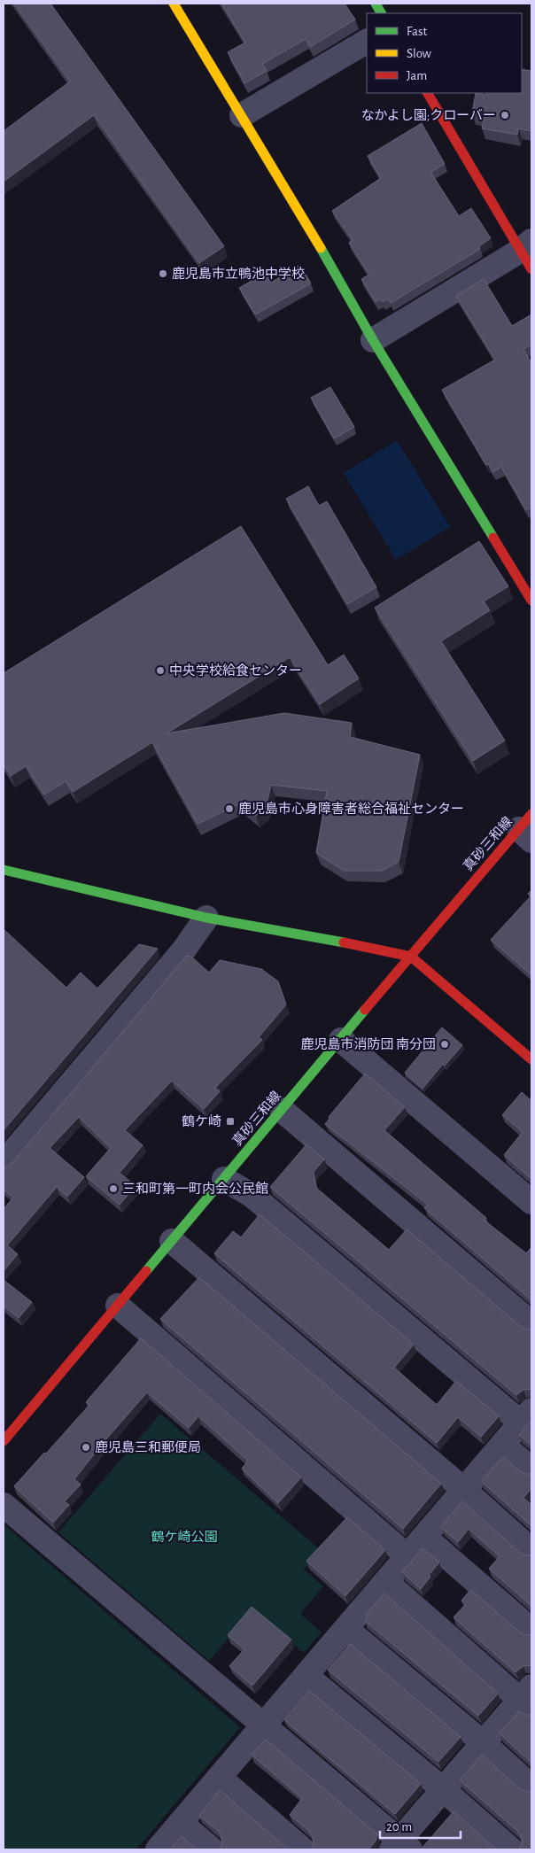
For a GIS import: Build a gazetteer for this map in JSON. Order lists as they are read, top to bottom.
{
  "streets": {
    "street": ["真砂三和線"]
  },
  "parks": ["鶴ケ崎公園"],
  "places": {
    "other": [
      "なかよし園;クローバー",
      "鹿児島市立鴨池中学校",
      "中央学校給食センター",
      "鹿児島市心身障害者総合福祉センター",
      "鹿児島市消防団 南分団",
      "三和町第一町内会公民館",
      "鹿児島三和郵便局"
    ],
    "transit": ["鶴ケ崎"]
  },
  "legend": ["Fast", "Slow", "Jam"],
  "scale_bar": "20 m"
}
